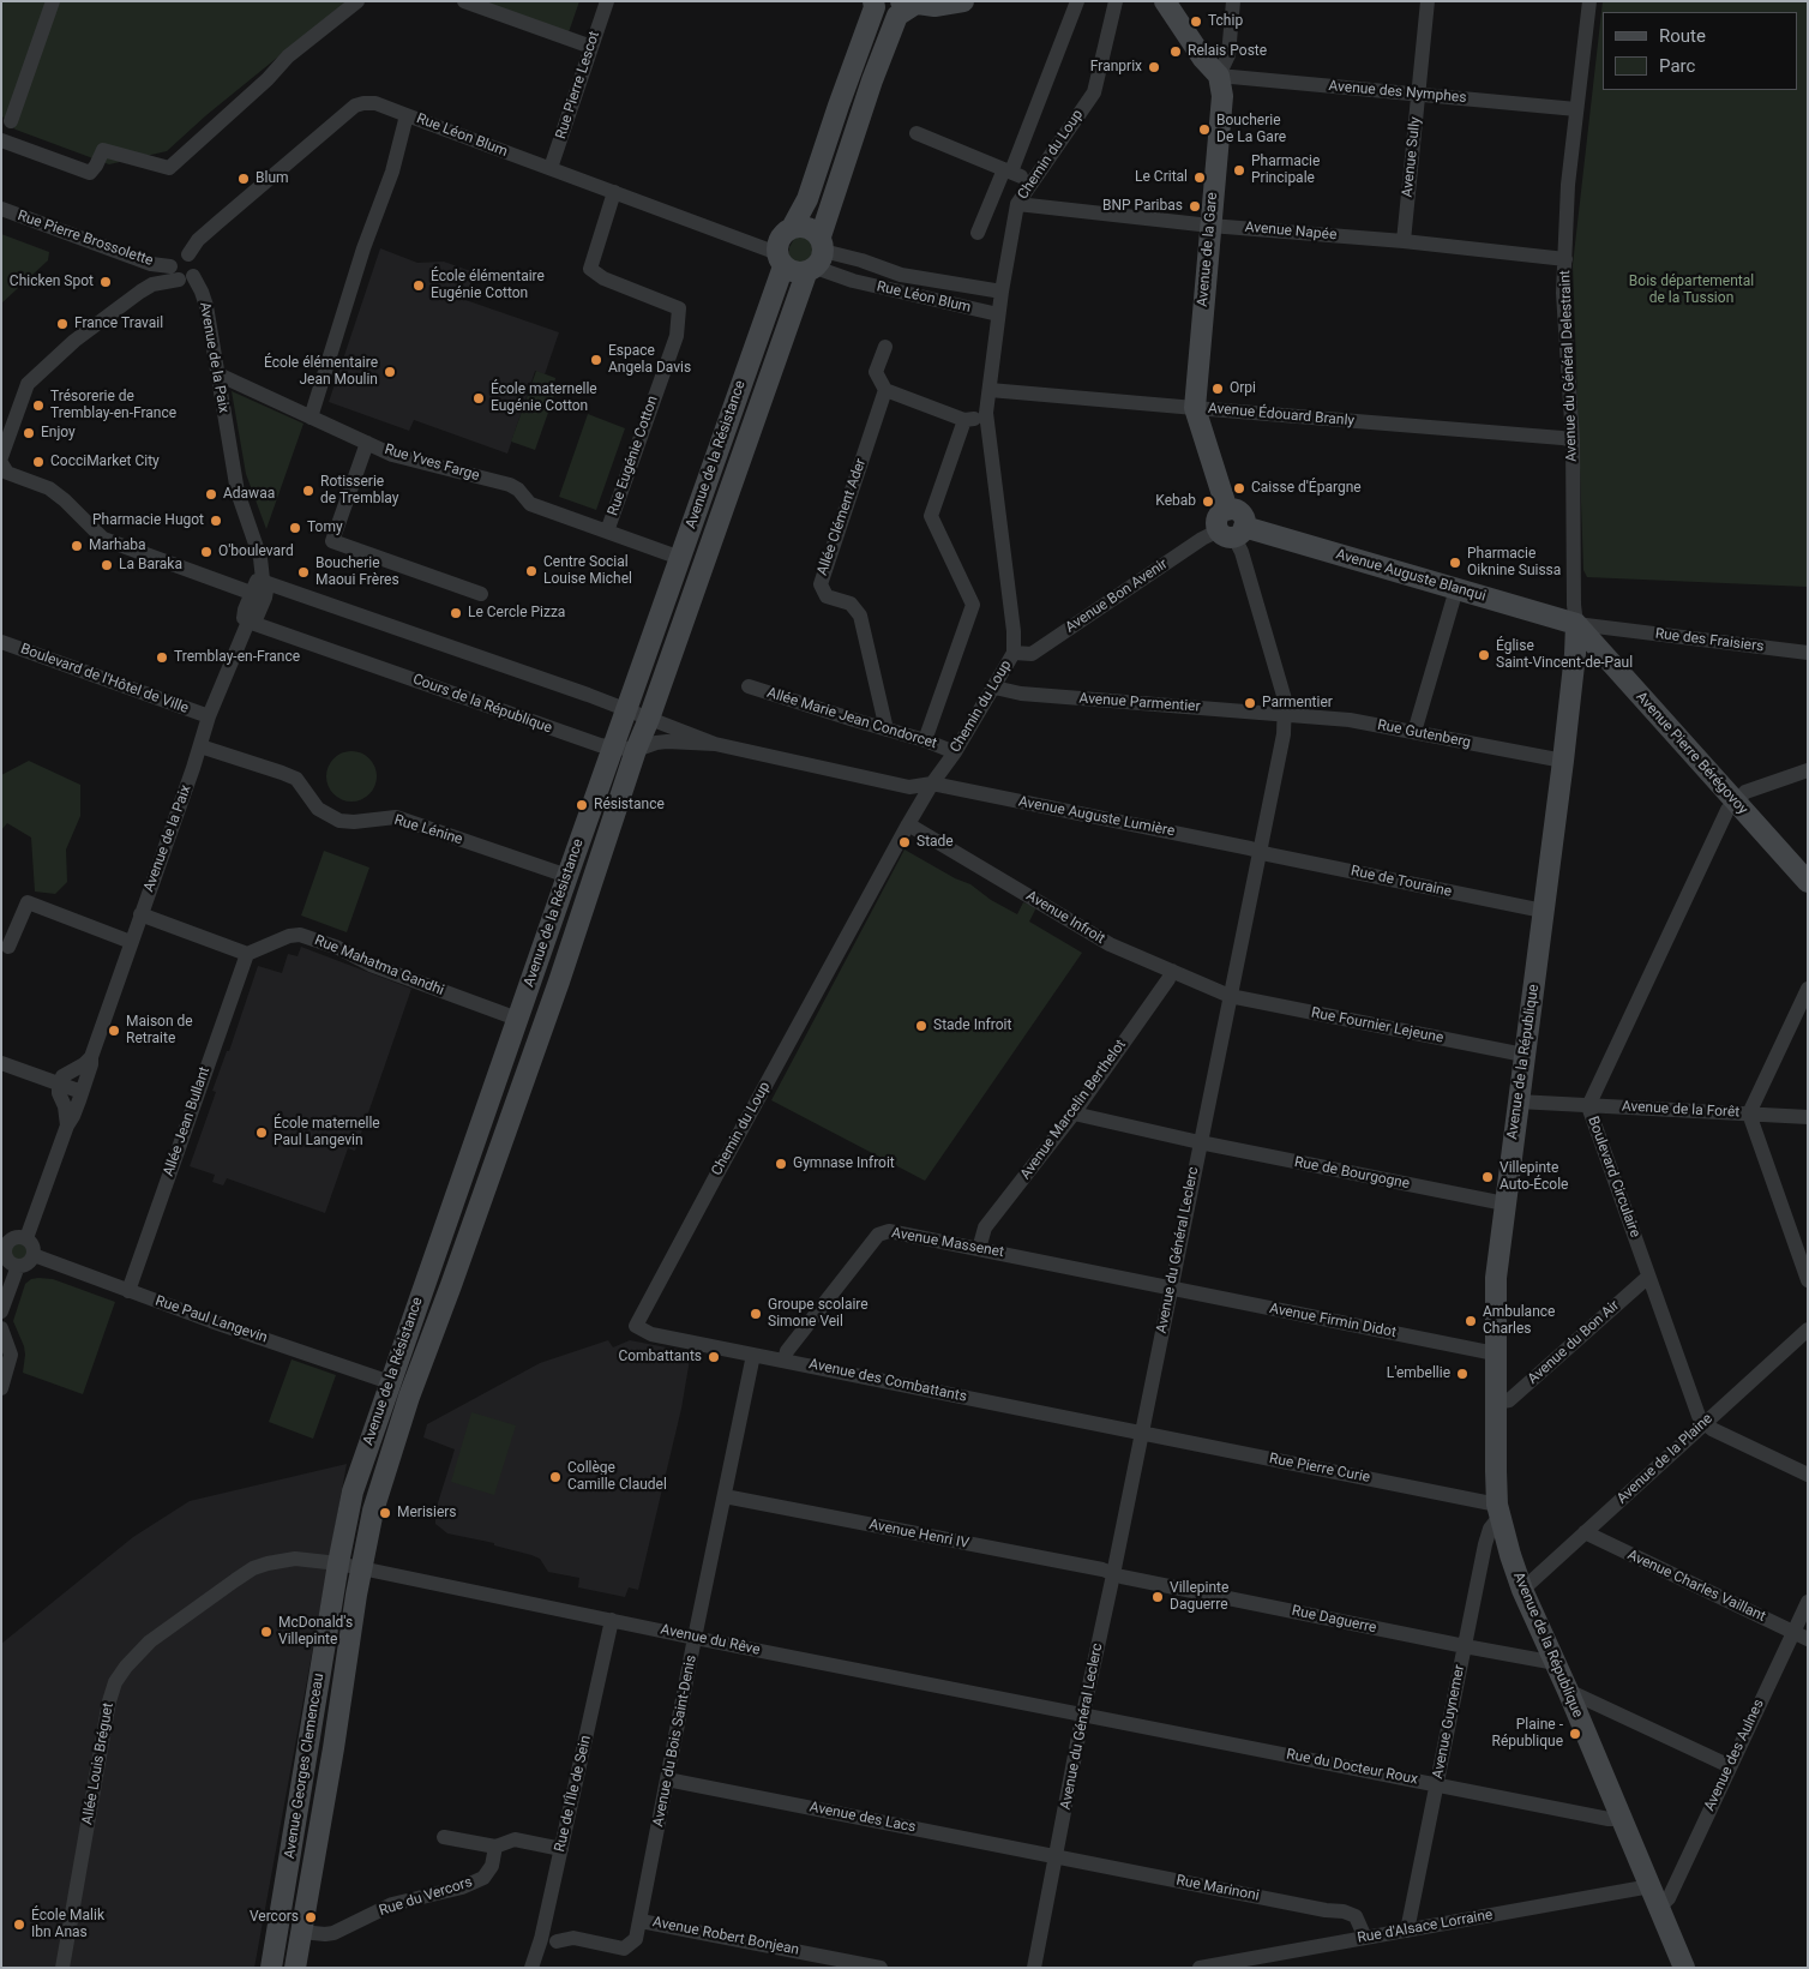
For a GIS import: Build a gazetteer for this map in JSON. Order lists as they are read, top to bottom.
{
  "streets": {
    "main road": [
      "Avenue de la Gare",
      "Avenue de la Résistance",
      "Avenue Auguste Blanqui",
      "Avenue Pierre Bérégovoy",
      "Avenue de la République",
      "Avenue Georges Clemenceau"
    ],
    "street": [
      "Rue Pierre Lescot",
      "Avenue des Nymphes",
      "Rue Léon Blum",
      "Chemin du Loup",
      "Avenue Sully",
      "Avenue Napée",
      "Rue Pierre Brossolette",
      "Avenue de la Paix",
      "Avenue du Général Delestraint",
      "Avenue Édouard Branly",
      "Rue Eugénie Cotton",
      "Rue Yves Farge",
      "Allée Clément Ader",
      "Avenue Bon Avenir",
      "Rue des Fraisiers",
      "Boulevard de l'Hôtel de Ville",
      "Avenue Parmentier",
      "Cours de la République",
      "Allée Marie Jean Condorcet",
      "Rue Gutenberg",
      "Avenue Auguste Lumière",
      "Rue Lénine",
      "Rue de Touraine",
      "Avenue Infroit",
      "Rue Mahatma Gandhi",
      "Rue Fournier Lejeune",
      "Avenue Marcelin Berthelot",
      "Avenue de la Forêt",
      "Allée Jean Bullant",
      "Rue de Bourgogne",
      "Boulevard Circulaire",
      "Avenue Massenet",
      "Avenue du Général Leclerc",
      "Rue Paul Langevin",
      "Avenue Firmin Didot",
      "Avenue du Bon Air",
      "Avenue des Combattants",
      "Avenue de la Plaine",
      "Rue Pierre Curie",
      "Avenue Henri IV",
      "Avenue Charles Vaillant",
      "Rue Daguerre",
      "Avenue du Rêve",
      "Avenue Guynemer",
      "Avenue du Bois Saint-Denis",
      "Avenue des Aulnes",
      "Allée Louis Bréguet",
      "Rue du Docteur Roux",
      "Rue de l'Île de Sein",
      "Avenue des Lacs",
      "Rue Marinoni",
      "Rue du Vercors",
      "Rue d'Alsace Lorraine",
      "Avenue Robert Bonjean"
    ]
  },
  "crossings": [
    ["Rue Pierre Lescot", "Rue Léon Blum"],
    ["Avenue des Nymphes", "Avenue Sully"],
    ["Avenue des Nymphes", "Avenue de la Gare"],
    ["Avenue des Nymphes", "Avenue du Général Delestraint"],
    ["Rue Léon Blum", "Chemin du Loup"],
    ["Rue Léon Blum", "Rue Pierre Brossolette"],
    ["Rue Léon Blum", "Avenue de la Paix"],
    ["Rue Léon Blum", "Avenue de la Résistance"],
    ["Rue Léon Blum", "Rue Eugénie Cotton"],
    ["Chemin du Loup", "Avenue Napée"],
    ["Chemin du Loup", "Avenue Édouard Branly"],
    ["Chemin du Loup", "Avenue Bon Avenir"],
    ["Chemin du Loup", "Avenue Parmentier"],
    ["Chemin du Loup", "Cours de la République"],
    ["Chemin du Loup", "Allée Marie Jean Condorcet"],
    ["Chemin du Loup", "Avenue Auguste Lumière"],
    ["Chemin du Loup", "Avenue Infroit"],
    ["Chemin du Loup", "Avenue des Combattants"],
    ["Avenue Sully", "Avenue Napée"],
    ["Avenue Napée", "Avenue de la Gare"],
    ["Avenue Napée", "Avenue du Général Delestraint"],
    ["Rue Pierre Brossolette", "Avenue de la Paix"],
    ["Avenue de la Gare", "Avenue Édouard Branly"],
    ["Avenue de la Gare", "Avenue Auguste Blanqui"],
    ["Avenue de la Gare", "Avenue Bon Avenir"],
    ["Avenue de la Gare", "Avenue du Général Leclerc"],
    ["Avenue de la Paix", "Rue Yves Farge"],
    ["Avenue de la Paix", "Boulevard de l'Hôtel de Ville"],
    ["Avenue de la Paix", "Cours de la République"],
    ["Avenue de la Paix", "Rue Lénine"],
    ["Avenue de la Paix", "Rue Paul Langevin"],
    ["Avenue du Général Delestraint", "Avenue Édouard Branly"],
    ["Avenue du Général Delestraint", "Avenue Auguste Blanqui"],
    ["Avenue du Général Delestraint", "Rue des Fraisiers"],
    ["Avenue du Général Delestraint", "Avenue Pierre Bérégovoy"],
    ["Avenue du Général Delestraint", "Avenue de la République"],
    ["Avenue de la Résistance", "Rue Yves Farge"],
    ["Avenue de la Résistance", "Cours de la République"],
    ["Avenue de la Résistance", "Rue Lénine"],
    ["Avenue de la Résistance", "Rue Mahatma Gandhi"],
    ["Avenue de la Résistance", "Rue Paul Langevin"],
    ["Avenue de la Résistance", "Avenue du Rêve"],
    ["Avenue de la Résistance", "Allée Louis Bréguet"],
    ["Avenue de la Résistance", "Avenue Georges Clemenceau"],
    ["Rue Eugénie Cotton", "Rue Yves Farge"],
    ["Allée Clément Ader", "Allée Marie Jean Condorcet"],
    ["Avenue Auguste Blanqui", "Avenue Bon Avenir"],
    ["Avenue Auguste Blanqui", "Rue des Fraisiers"],
    ["Avenue Auguste Blanqui", "Avenue Pierre Bérégovoy"],
    ["Avenue Auguste Blanqui", "Avenue de la République"],
    ["Avenue Auguste Blanqui", "Avenue du Général Leclerc"],
    ["Avenue Bon Avenir", "Avenue du Général Leclerc"],
    ["Rue des Fraisiers", "Avenue Pierre Bérégovoy"],
    ["Rue des Fraisiers", "Avenue de la République"],
    ["Avenue Parmentier", "Rue Gutenberg"],
    ["Avenue Parmentier", "Avenue du Général Leclerc"],
    ["Cours de la République", "Avenue Auguste Lumière"],
    ["Rue Gutenberg", "Avenue de la République"],
    ["Rue Gutenberg", "Avenue du Général Leclerc"],
    ["Avenue Pierre Bérégovoy", "Avenue de la République"],
    ["Avenue Pierre Bérégovoy", "Boulevard Circulaire"],
    ["Avenue Auguste Lumière", "Rue de Touraine"],
    ["Avenue Auguste Lumière", "Avenue du Général Leclerc"],
    ["Rue de Touraine", "Avenue de la République"],
    ["Rue de Touraine", "Avenue du Général Leclerc"],
    ["Avenue Infroit", "Rue Fournier Lejeune"],
    ["Avenue Infroit", "Avenue Marcelin Berthelot"],
    ["Avenue Infroit", "Avenue du Général Leclerc"],
    ["Rue Mahatma Gandhi", "Allée Jean Bullant"],
    ["Rue Fournier Lejeune", "Avenue de la République"],
    ["Rue Fournier Lejeune", "Avenue du Général Leclerc"],
    ["Avenue de la République", "Avenue de la Forêt"],
    ["Avenue de la République", "Rue de Bourgogne"],
    ["Avenue de la République", "Avenue Firmin Didot"],
    ["Avenue de la République", "Avenue du Bon Air"],
    ["Avenue de la République", "Avenue de la Plaine"],
    ["Avenue de la République", "Rue Pierre Curie"],
    ["Avenue de la République", "Rue Daguerre"],
    ["Avenue de la République", "Avenue Guynemer"],
    ["Avenue de la République", "Avenue des Aulnes"],
    ["Avenue de la République", "Rue du Docteur Roux"],
    ["Avenue de la République", "Rue d'Alsace Lorraine"],
    ["Avenue Marcelin Berthelot", "Rue de Bourgogne"],
    ["Avenue Marcelin Berthelot", "Avenue Massenet"],
    ["Avenue de la Forêt", "Boulevard Circulaire"],
    ["Allée Jean Bullant", "Rue Paul Langevin"],
    ["Rue de Bourgogne", "Avenue du Général Leclerc"],
    ["Boulevard Circulaire", "Avenue du Bon Air"],
    ["Boulevard Circulaire", "Avenue de la Plaine"],
    ["Avenue Massenet", "Avenue du Général Leclerc"],
    ["Avenue Massenet", "Avenue Firmin Didot"],
    ["Avenue Massenet", "Avenue des Combattants"],
    ["Avenue du Général Leclerc", "Avenue Firmin Didot"],
    ["Avenue du Général Leclerc", "Avenue des Combattants"],
    ["Avenue du Général Leclerc", "Rue Pierre Curie"],
    ["Avenue du Général Leclerc", "Avenue Henri IV"],
    ["Avenue du Général Leclerc", "Rue Daguerre"],
    ["Avenue du Général Leclerc", "Avenue du Rêve"],
    ["Avenue du Général Leclerc", "Rue du Docteur Roux"],
    ["Avenue du Général Leclerc", "Avenue des Lacs"],
    ["Avenue du Général Leclerc", "Rue Marinoni"],
    ["Avenue des Combattants", "Rue Pierre Curie"],
    ["Avenue des Combattants", "Avenue du Bois Saint-Denis"],
    ["Avenue de la Plaine", "Avenue Charles Vaillant"],
    ["Rue Pierre Curie", "Avenue Guynemer"],
    ["Avenue Henri IV", "Rue Daguerre"],
    ["Avenue Henri IV", "Avenue du Bois Saint-Denis"],
    ["Avenue Charles Vaillant", "Avenue des Aulnes"],
    ["Rue Daguerre", "Avenue Guynemer"],
    ["Avenue du Rêve", "Avenue du Bois Saint-Denis"],
    ["Avenue du Rêve", "Allée Louis Bréguet"],
    ["Avenue du Rêve", "Avenue Georges Clemenceau"],
    ["Avenue du Rêve", "Rue du Docteur Roux"],
    ["Avenue du Rêve", "Rue de l'Île de Sein"],
    ["Avenue Guynemer", "Rue du Docteur Roux"],
    ["Avenue Guynemer", "Rue d'Alsace Lorraine"],
    ["Avenue du Bois Saint-Denis", "Avenue des Lacs"],
    ["Avenue du Bois Saint-Denis", "Avenue Robert Bonjean"],
    ["Allée Louis Bréguet", "Avenue Georges Clemenceau"],
    ["Avenue Georges Clemenceau", "Rue du Vercors"],
    ["Avenue des Lacs", "Rue Marinoni"],
    ["Rue Marinoni", "Rue d'Alsace Lorraine"]
  ],
  "parks": ["Bois départemental de la Tussion"],
  "places": [
    "Tchip",
    "Relais Poste",
    "Franprix",
    "Boucherie De La Gare",
    "Pharmacie Principale",
    "Le Crital",
    "Blum",
    "BNP Paribas",
    "Chicken Spot",
    "École élémentaire Eugénie Cotton",
    "France Travail",
    "Espace Angela Davis",
    "École élémentaire Jean Moulin",
    "Orpi",
    "École maternelle Eugénie Cotton",
    "Trésorerie de Tremblay-en-France",
    "Enjoy",
    "CocciMarket City",
    "Caisse d'Épargne",
    "Rotisserie de Tremblay",
    "Adawaa",
    "Kebab",
    "Pharmacie Hugot",
    "Tomy",
    "Marhaba",
    "O'boulevard",
    "Pharmacie Oiknine Suissa",
    "La Baraka",
    "Centre Social Louise Michel",
    "Boucherie Maoui Frères",
    "Le Cercle Pizza",
    "Église Saint-Vincent-de-Paul",
    "Tremblay-en-France",
    "Parmentier",
    "Résistance",
    "Stade",
    "Stade Infroit",
    "Maison de Retraite",
    "École maternelle Paul Langevin",
    "Gymnase Infroit",
    "Villepinte Auto-École",
    "Groupe scolaire Simone Veil",
    "Ambulance Charles",
    "Combattants",
    "L'embellie",
    "Collège Camille Claudel",
    "Merisiers",
    "Villepinte Daguerre",
    "McDonald's Villepinte",
    "Plaine - République",
    "Vercors",
    "École Malik Ibn Anas"
  ],
  "legend": ["Route", "Parc"]
}
